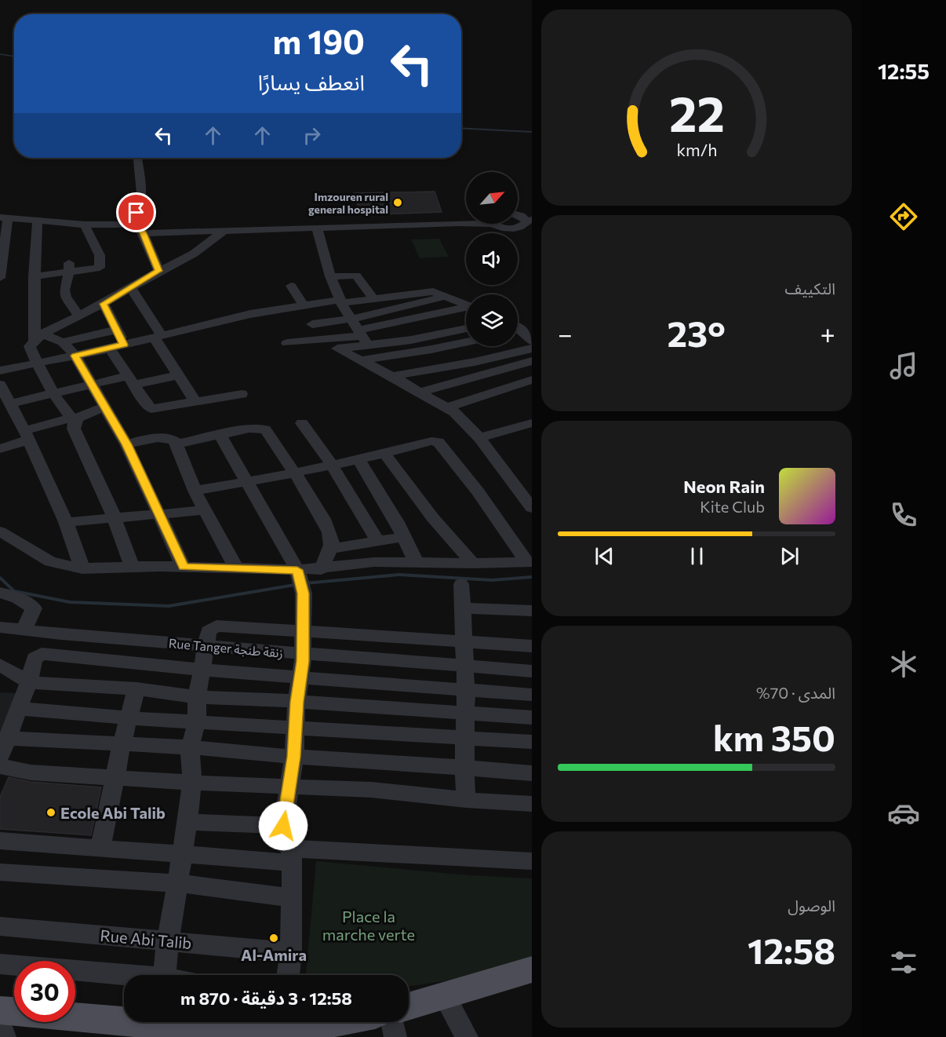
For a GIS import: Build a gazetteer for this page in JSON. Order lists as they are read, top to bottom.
{
  "streets": {
    "street": ["Rue Tanger زنقة طنجة", "Rue Abi Talib"]
  },
  "parks": ["Place la marche verte"],
  "places": ["Imzouren rural general hospital", "Ecole Abi Talib", "Al-Amira"],
  "north": "top right",
  "page": {
    "tabs": "12:55",
    "turn": ["190 m", "انعطف يسارًا"],
    "tile": [
      "التكييف",
      ["المدى · 70%", "350 km"],
      ["الوصول", "12:58"]
    ],
    "heat": ["−", "23°", "+"],
    "song": ["Neon Rain", "Kite Club"],
    "limit": "30",
    "trip": "12:58 · 3 دقيقة · 870 m",
    "gauge": ["22", "km/h"]
  }
}
